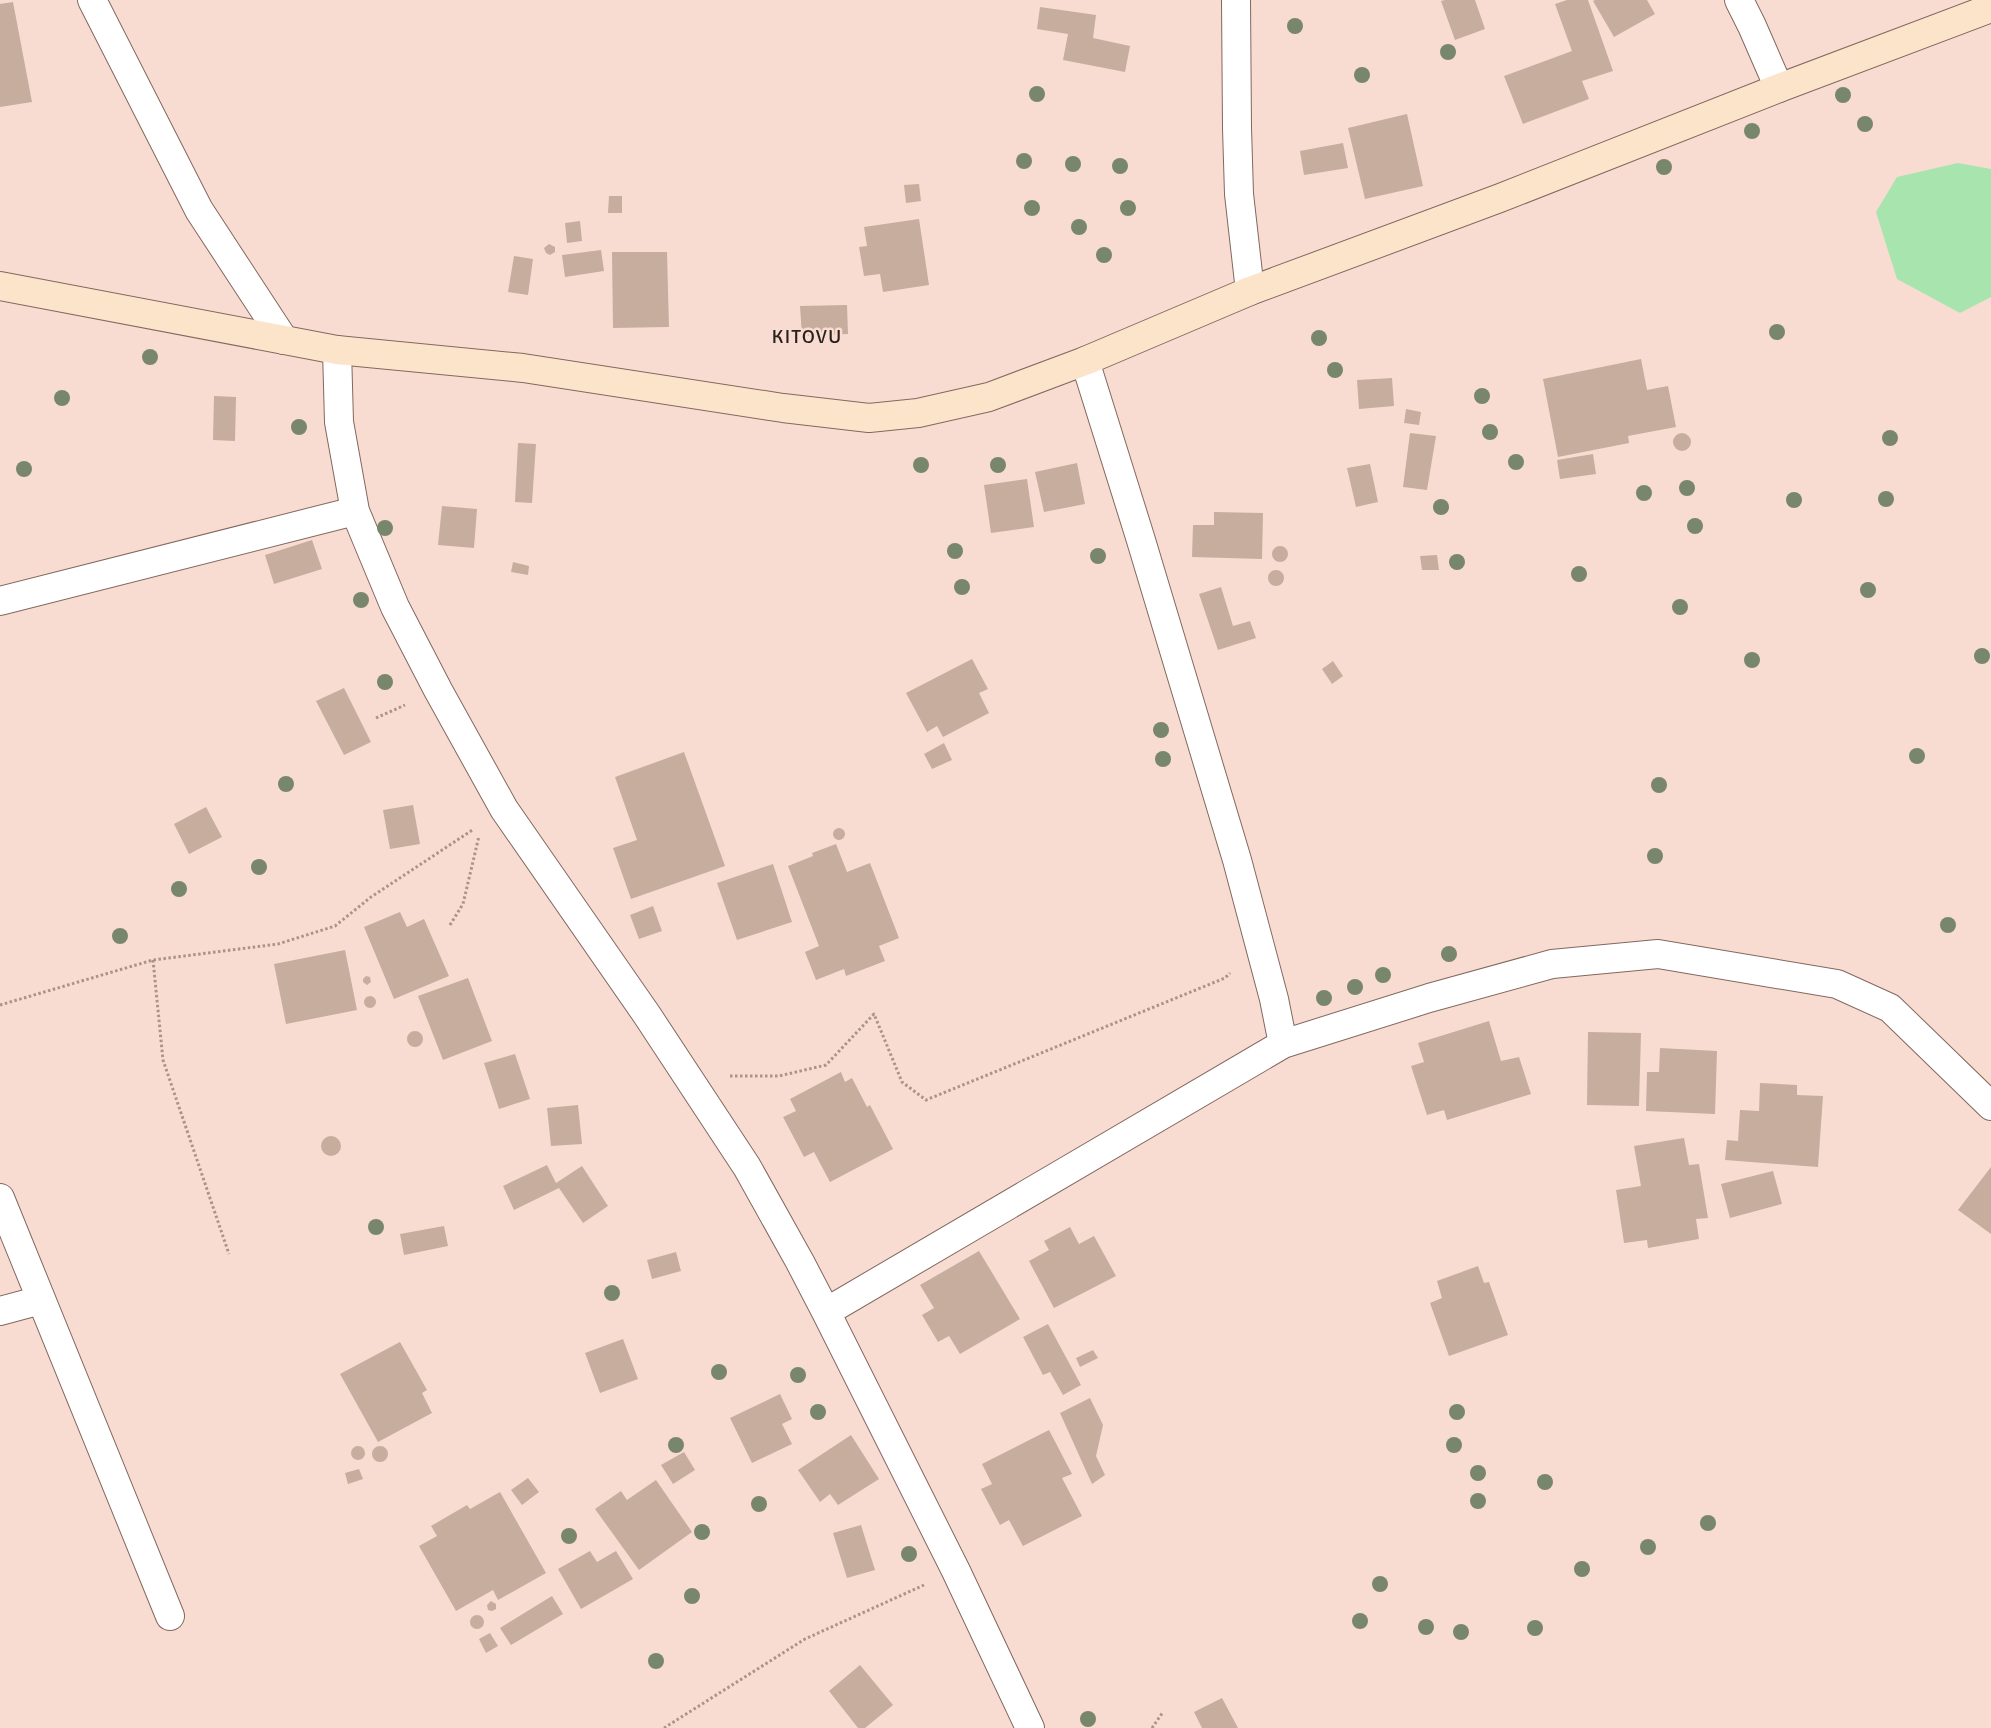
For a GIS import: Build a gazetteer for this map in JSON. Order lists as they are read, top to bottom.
{
  "districts": ["KITOVU"]
}
